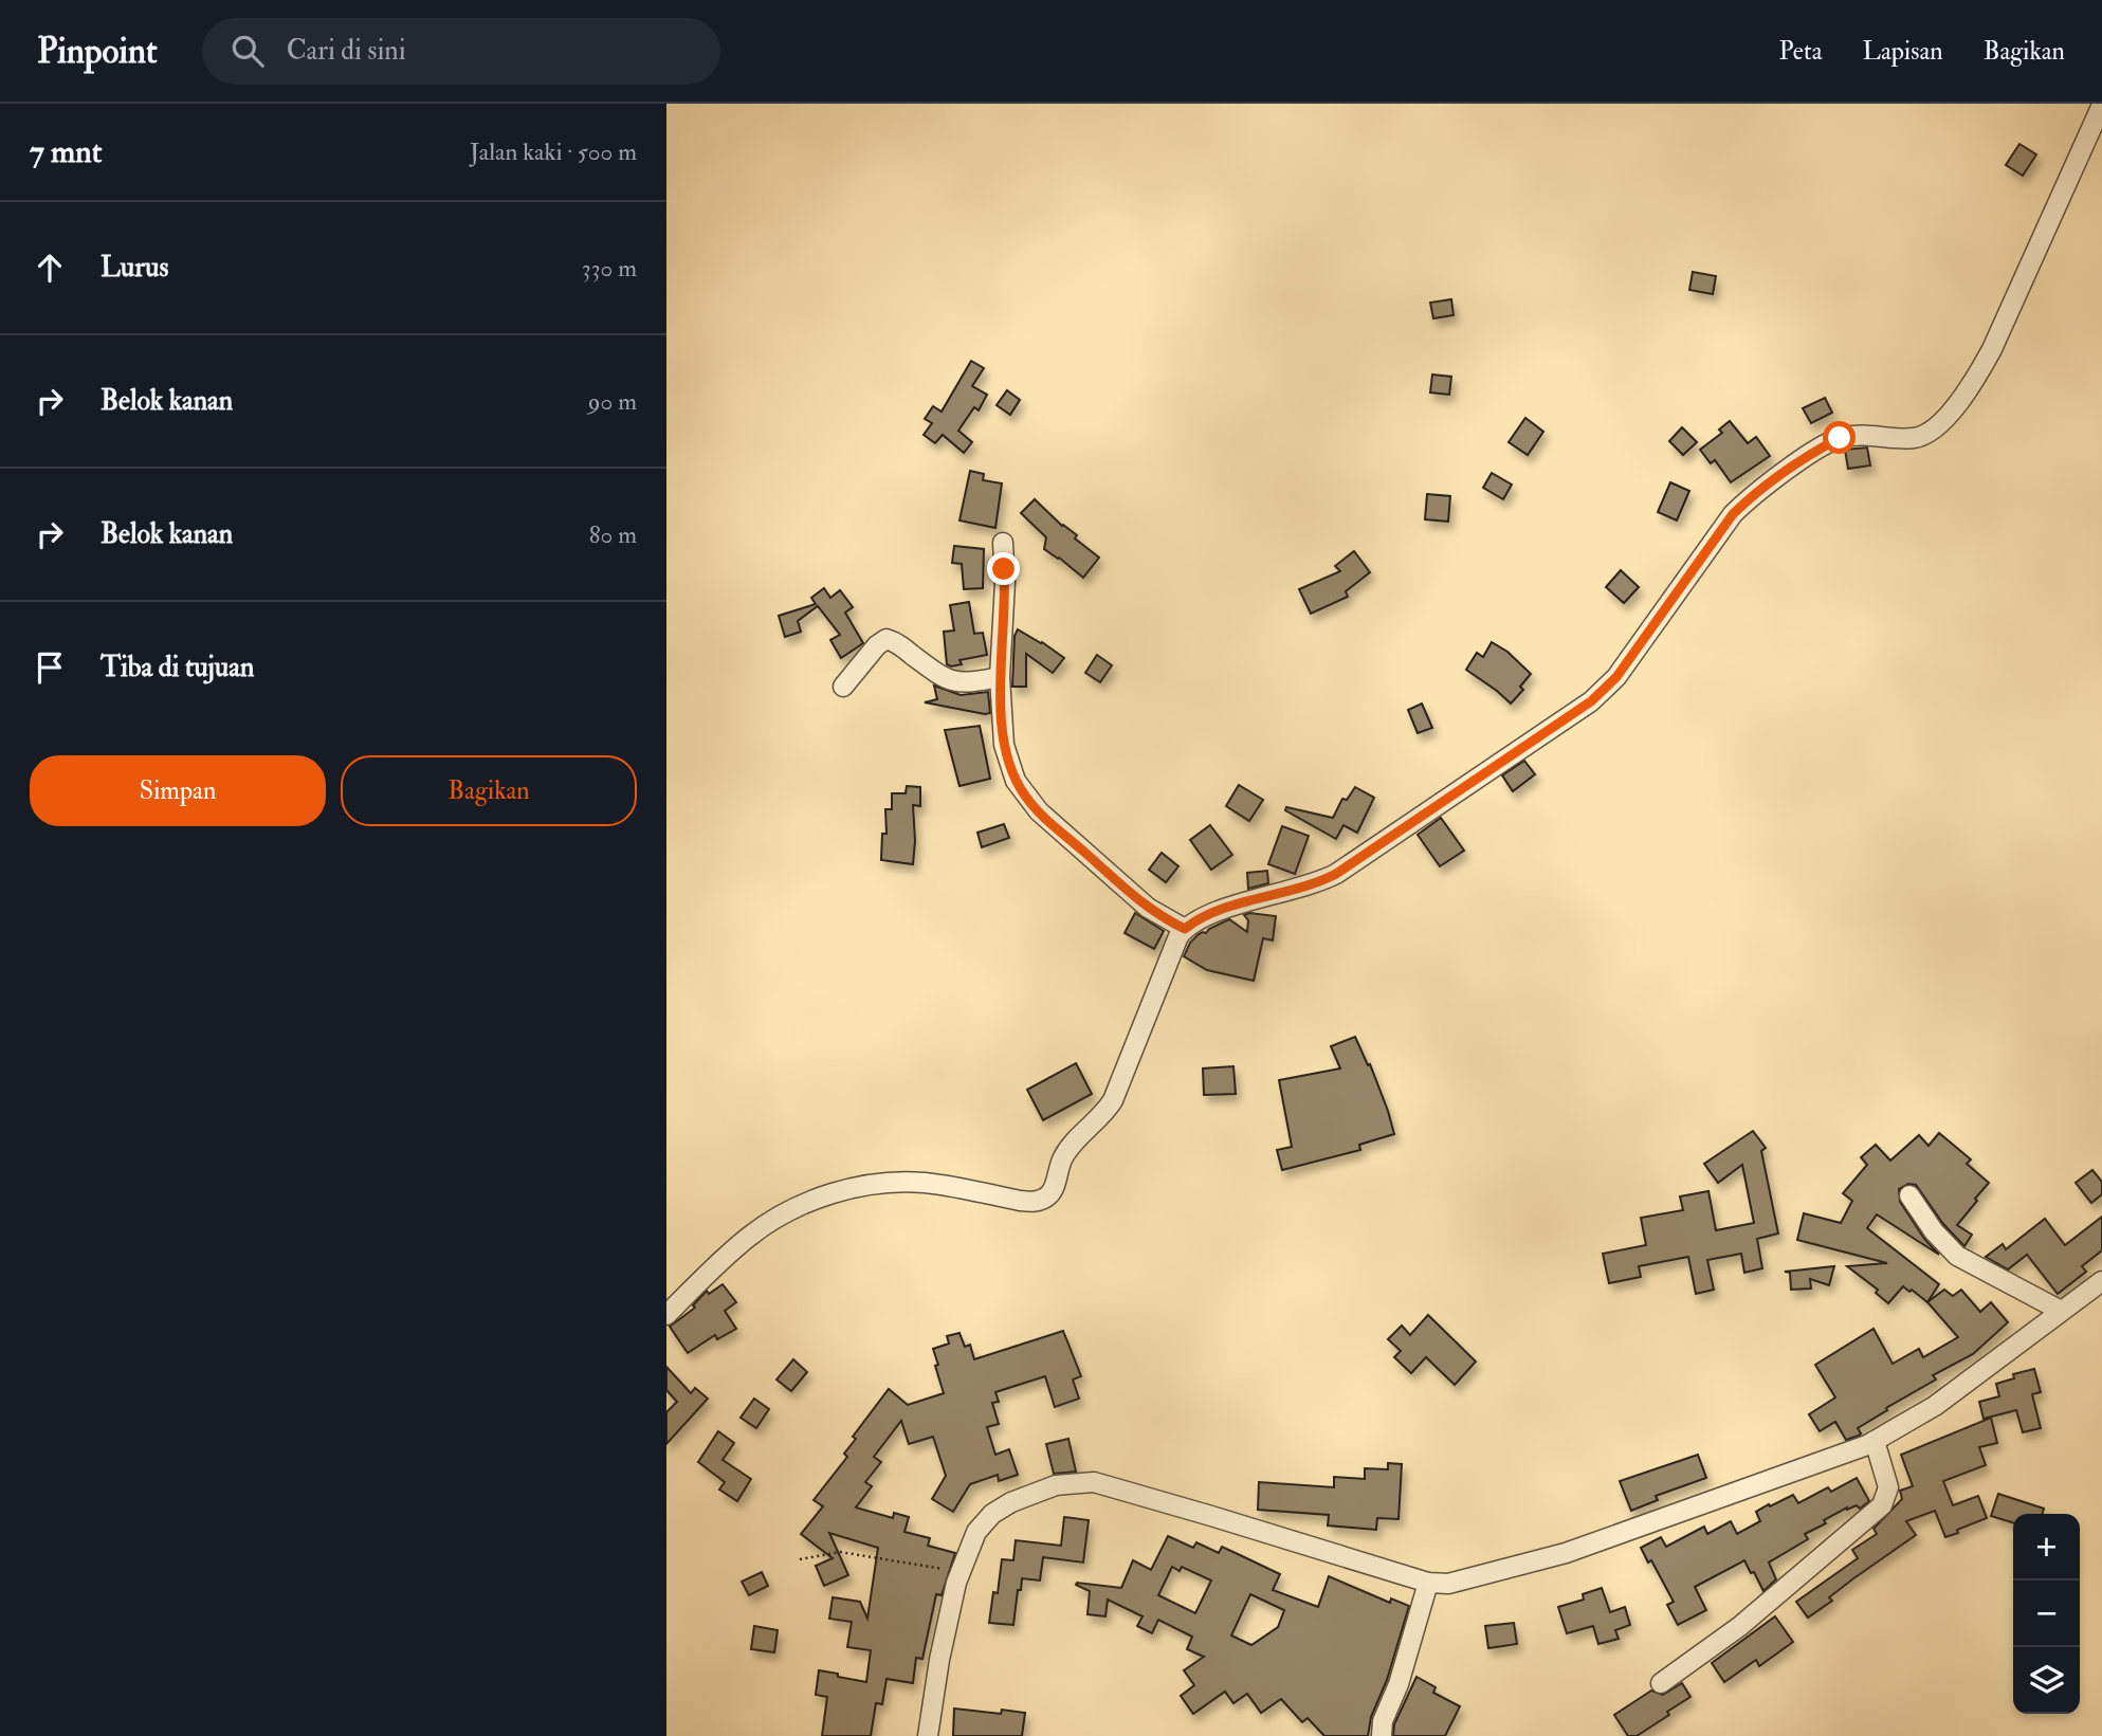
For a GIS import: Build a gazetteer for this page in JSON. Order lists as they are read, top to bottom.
{
  "page": {
    "header": "Pinpoint",
    "search": "Cari di sini",
    "nav": ["Peta", "Lapisan", "Bagikan"],
    "heading": ["7 mnt", "Jalan kaki · 500 m"],
    "list": [
      ["Lurus", "330 m"],
      ["Belok kanan", "90 m"],
      ["Belok kanan", "80 m"],
      "Tiba di tujuan"
    ],
    "buttons": ["Simpan", "Bagikan"],
    "map_buttons": ["+", "−"]
  }
}
